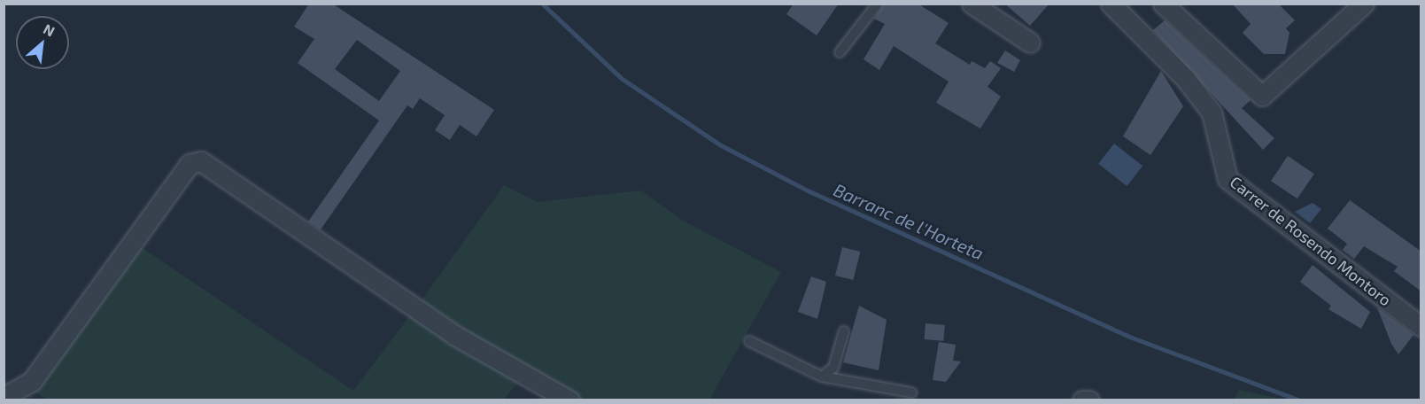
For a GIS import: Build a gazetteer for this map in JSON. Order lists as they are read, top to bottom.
{
  "streets": {
    "street": ["Carrer de Rosendo Montoro"]
  },
  "water": ["Barranc de l'Horteta"],
  "north": "top right"
}
